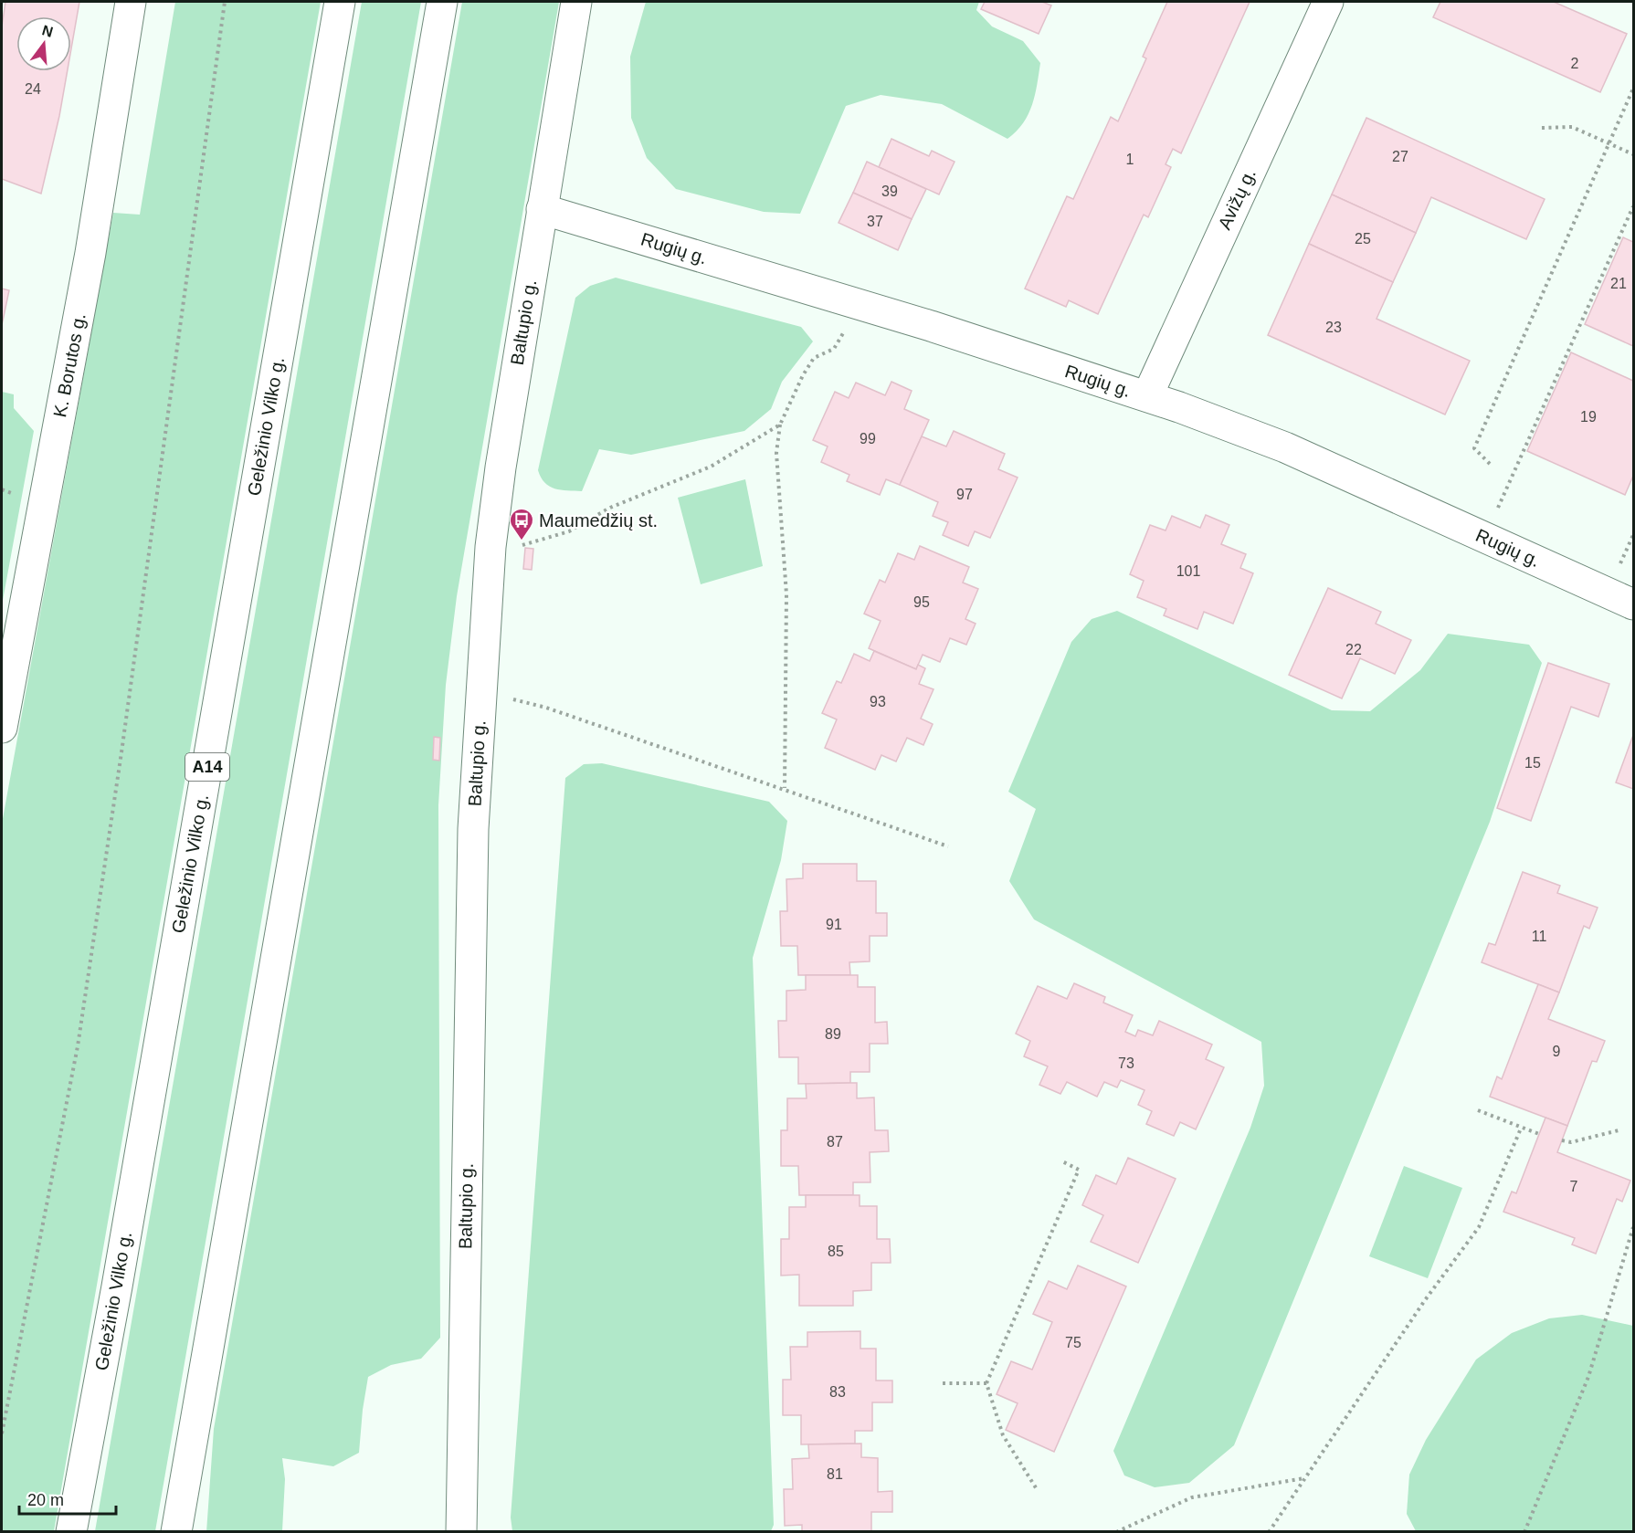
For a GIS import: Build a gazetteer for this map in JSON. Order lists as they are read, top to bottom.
{
  "streets": {
    "main road": [
      "Avižų g.",
      "Rugių g.",
      "Baltupio g.",
      "K. Borutos g.",
      "Geležinio Vilko g.",
      "A14"
    ]
  },
  "crossings": [
    ["Avižų g.", "Rugių g."],
    ["Rugių g.", "Baltupio g."]
  ],
  "places": {
    "bus stop": ["Maumedžių st."]
  },
  "house_numbers": [
    "2",
    "24",
    "27",
    "1",
    "39",
    "37",
    "25",
    "21",
    "23",
    "19",
    "99",
    "97",
    "101",
    "95",
    "22",
    "93",
    "15",
    "91",
    "11",
    "89",
    "9",
    "73",
    "87",
    "7",
    "85",
    "75",
    "83",
    "81"
  ],
  "scale_bar": "20 m",
  "north": "top"
}
